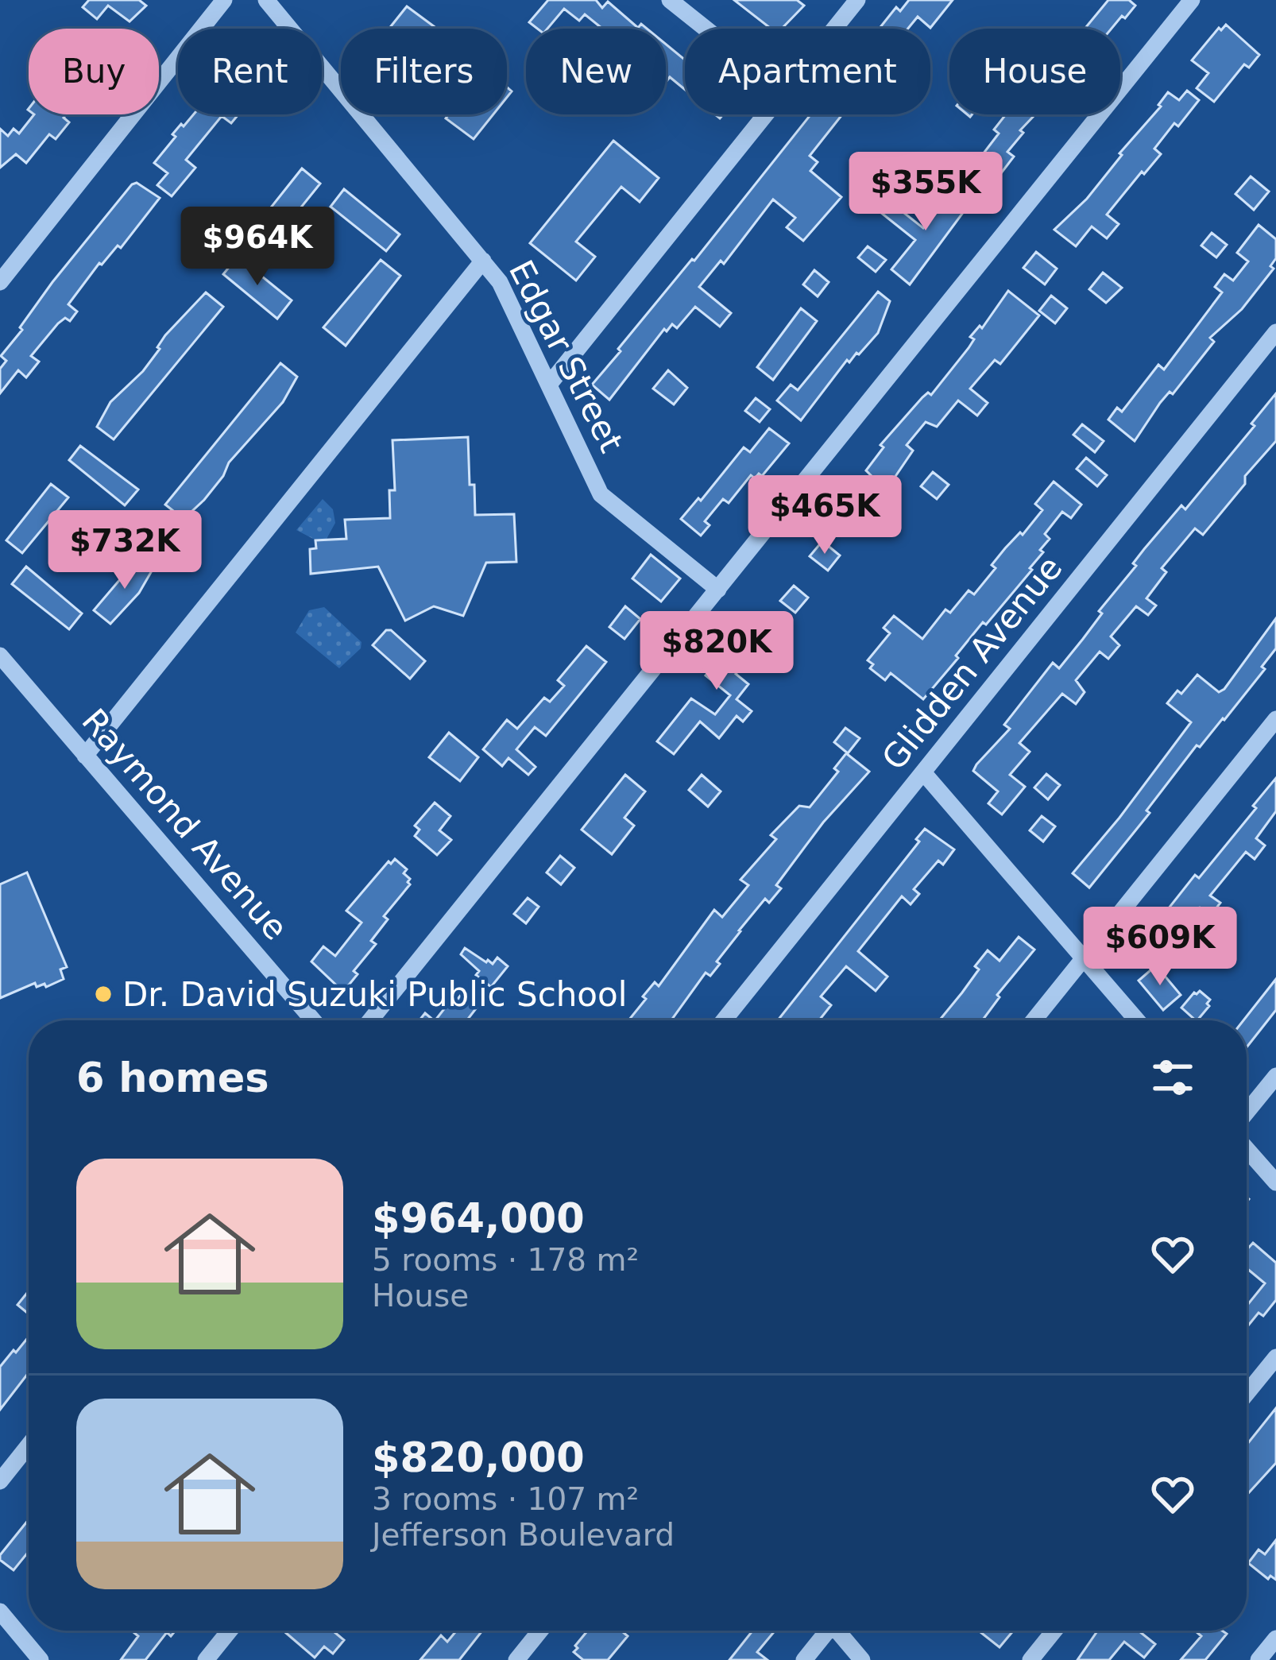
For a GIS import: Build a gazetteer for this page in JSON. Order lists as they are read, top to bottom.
{
  "streets": {
    "street": ["Edgar Street", "Glidden Avenue", "Raymond Avenue"]
  },
  "places": ["Dr. David Suzuki Public School"],
  "page": {
    "chip": [
      "Buy",
      "Rent",
      "Filters",
      "New",
      "Apartment",
      "House"
    ],
    "price": [
      "$355K",
      "$964K",
      "$465K",
      "$732K",
      "$820K",
      "$609K"
    ],
    "heading": "6 homes",
    "list": [
      {
        "name": "$964,000",
        "note": "5 rooms · 178 m² · House"
      },
      {
        "name": "$820,000",
        "note": "3 rooms · 107 m² · Jefferson Boulevard"
      }
    ]
  }
}
